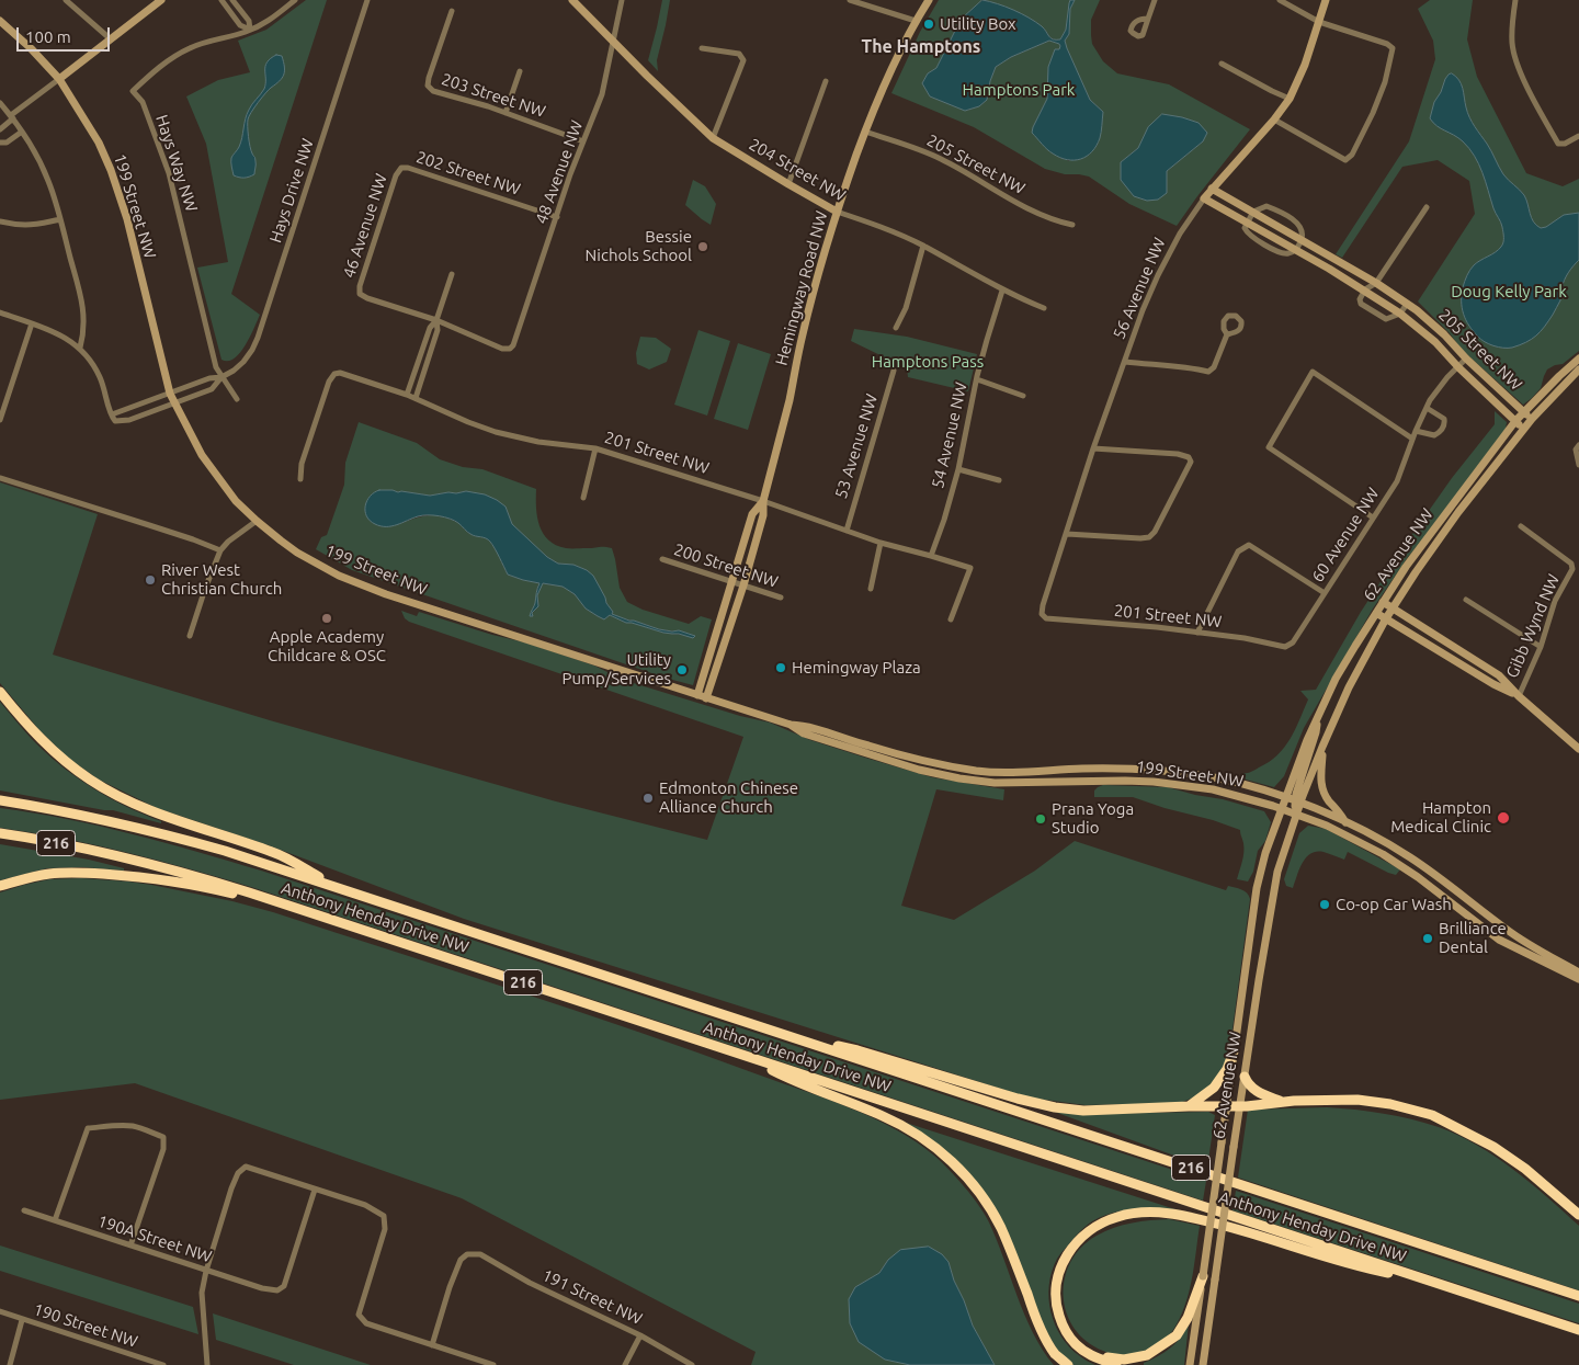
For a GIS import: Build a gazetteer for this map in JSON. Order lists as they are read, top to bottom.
{
  "streets": {
    "highway": ["216", "Anthony Henday Drive NW"],
    "main road": [
      "205 Street NW",
      "204 Street NW",
      "199 Street NW",
      "Hemingway Road NW",
      "56 Avenue NW",
      "62 Avenue NW"
    ],
    "street": [
      "203 Street NW",
      "Hays Way NW",
      "48 Avenue NW",
      "202 Street NW",
      "Hays Drive NW",
      "46 Avenue NW",
      "54 Avenue NW",
      "53 Avenue NW",
      "201 Street NW",
      "60 Avenue NW",
      "200 Street NW",
      "Gibb Wynd NW",
      "190A Street NW",
      "191 Street NW",
      "190 Street NW"
    ]
  },
  "crossings": [
    ["203 Street NW", "48 Avenue NW"],
    ["Hays Way NW", "Hays Drive NW"],
    ["205 Street NW", "Hemingway Road NW"],
    ["205 Street NW", "56 Avenue NW"],
    ["205 Street NW", "60 Avenue NW"],
    ["205 Street NW", "62 Avenue NW"],
    ["204 Street NW", "48 Avenue NW"],
    ["204 Street NW", "Hemingway Road NW"],
    ["204 Street NW", "54 Avenue NW"],
    ["48 Avenue NW", "202 Street NW"],
    ["48 Avenue NW", "46 Avenue NW"],
    ["202 Street NW", "46 Avenue NW"],
    ["Hays Drive NW", "199 Street NW"],
    ["199 Street NW", "Hemingway Road NW"],
    ["199 Street NW", "62 Avenue NW"],
    ["Hemingway Road NW", "201 Street NW"],
    ["Hemingway Road NW", "200 Street NW"],
    ["56 Avenue NW", "201 Street NW"],
    ["54 Avenue NW", "201 Street NW"],
    ["53 Avenue NW", "201 Street NW"],
    ["201 Street NW", "60 Avenue NW"]
  ],
  "districts": ["The Hamptons"],
  "parks": ["Hamptons Park", "Doug Kelly Park", "Hamptons Pass"],
  "places": [
    "Utility Box",
    "Bessie Nichols School",
    "River West Christian Church",
    "Apple Academy Childcare & OSC",
    "Hemingway Plaza",
    "Utility Pump/Services",
    "Edmonton Chinese Alliance Church",
    "Hampton Medical Clinic",
    "Prana Yoga Studio",
    "Co-op Car Wash",
    "Brilliance Dental"
  ],
  "scale_bar": "100 m"
}
